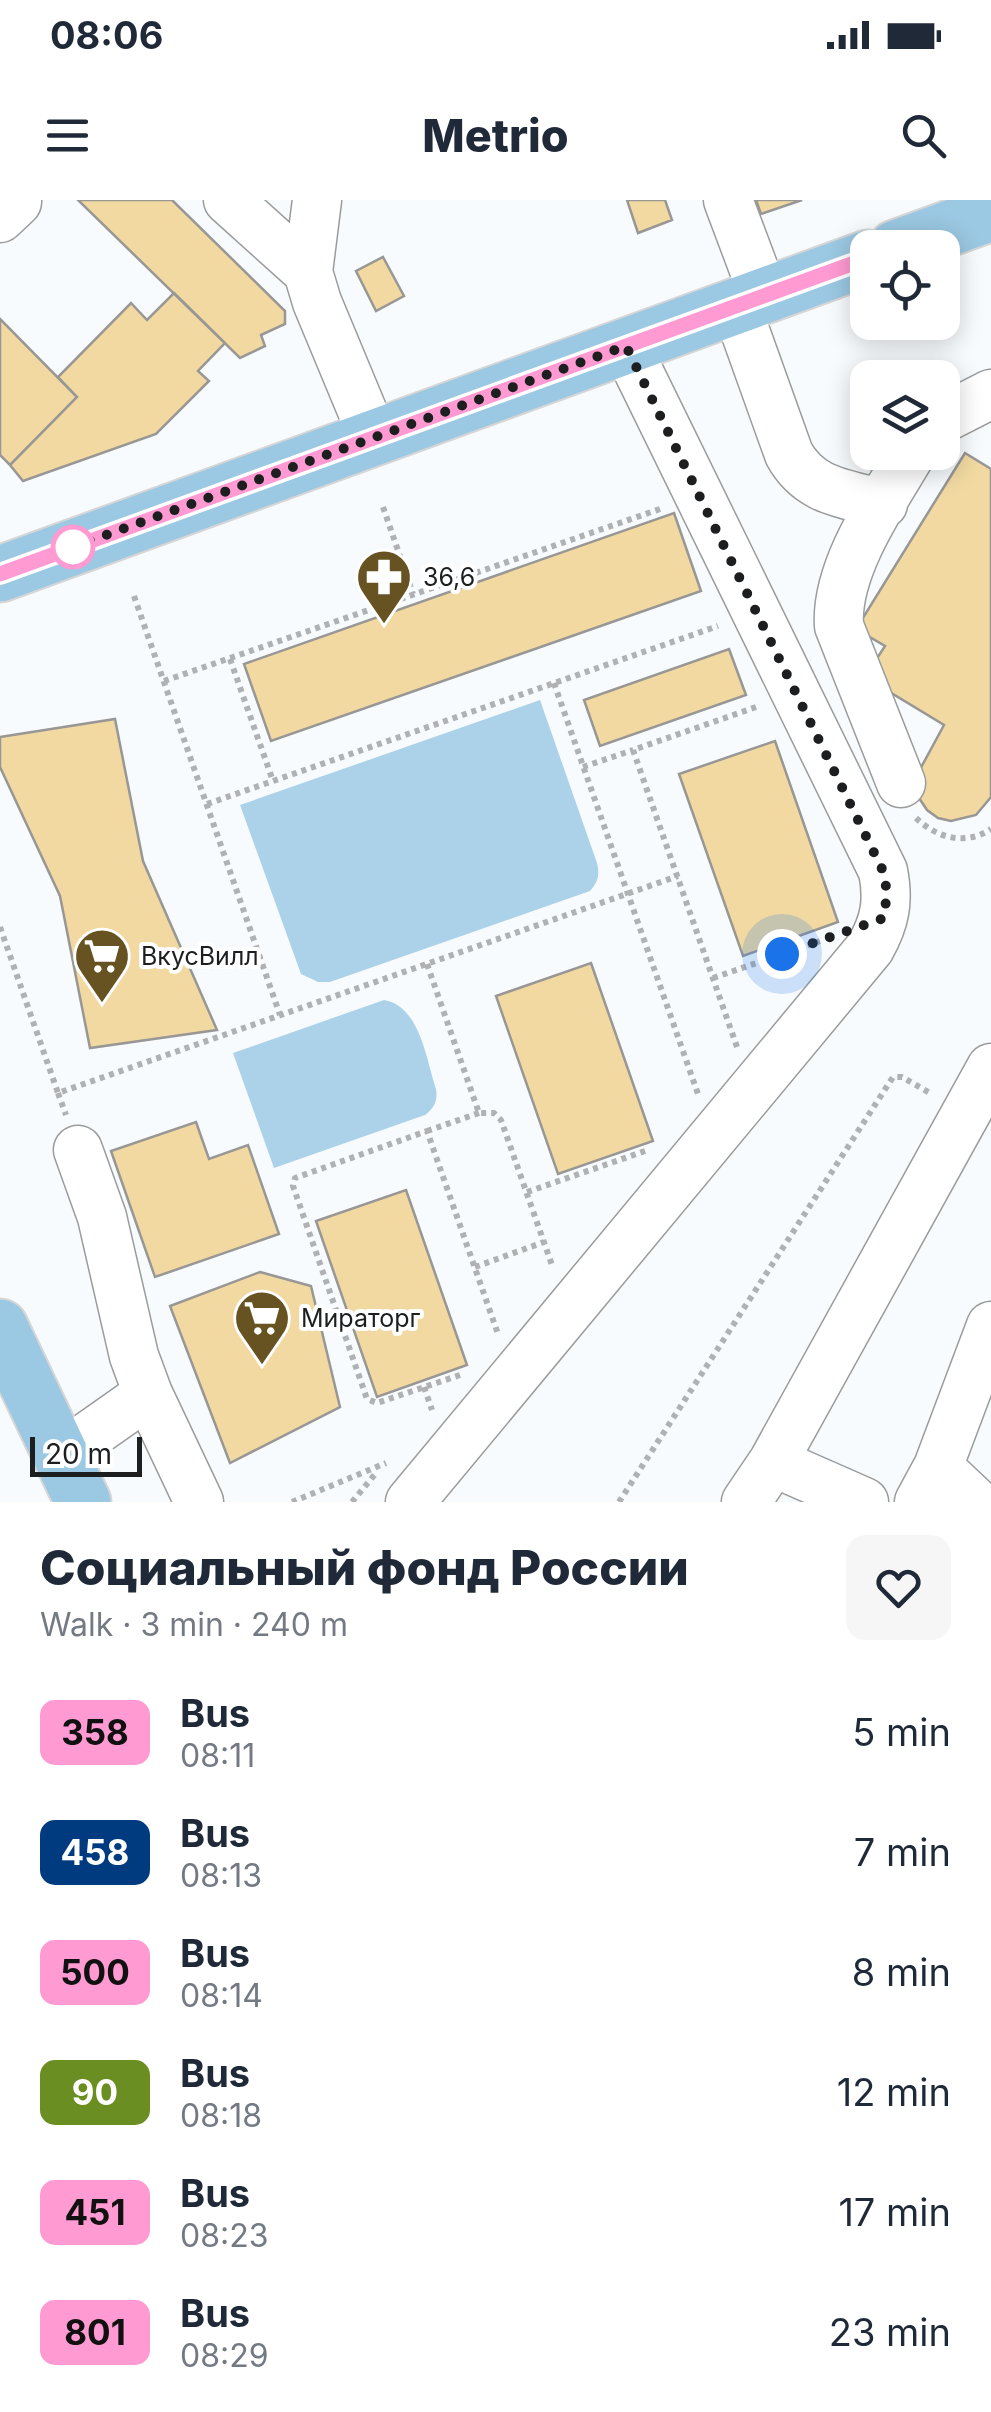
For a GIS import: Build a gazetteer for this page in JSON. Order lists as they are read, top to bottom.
{
  "places": {
    "pharmacy": ["36,6"],
    "supermarket": ["ВкусВилл", "Мираторг"]
  },
  "lines": ["bus line 358"],
  "scale_bar": "20 m",
  "page": {
    "status": "08:06",
    "header": "Metrio",
    "scale": "20 m",
    "heading": ["Социальный фонд России", "Walk · 3 min · 240 m"],
    "list": [
      {
        "mark": "358",
        "name": "Bus",
        "note": "08:11",
        "value": "5 min"
      },
      {
        "mark": "458",
        "name": "Bus",
        "note": "08:13",
        "value": "7 min"
      },
      {
        "mark": "500",
        "name": "Bus",
        "note": "08:14",
        "value": "8 min"
      },
      {
        "mark": "90",
        "name": "Bus",
        "note": "08:18",
        "value": "12 min"
      },
      {
        "mark": "451",
        "name": "Bus",
        "note": "08:23",
        "value": "17 min"
      },
      {
        "mark": "801",
        "name": "Bus",
        "note": "08:29",
        "value": "23 min"
      }
    ]
  }
}
